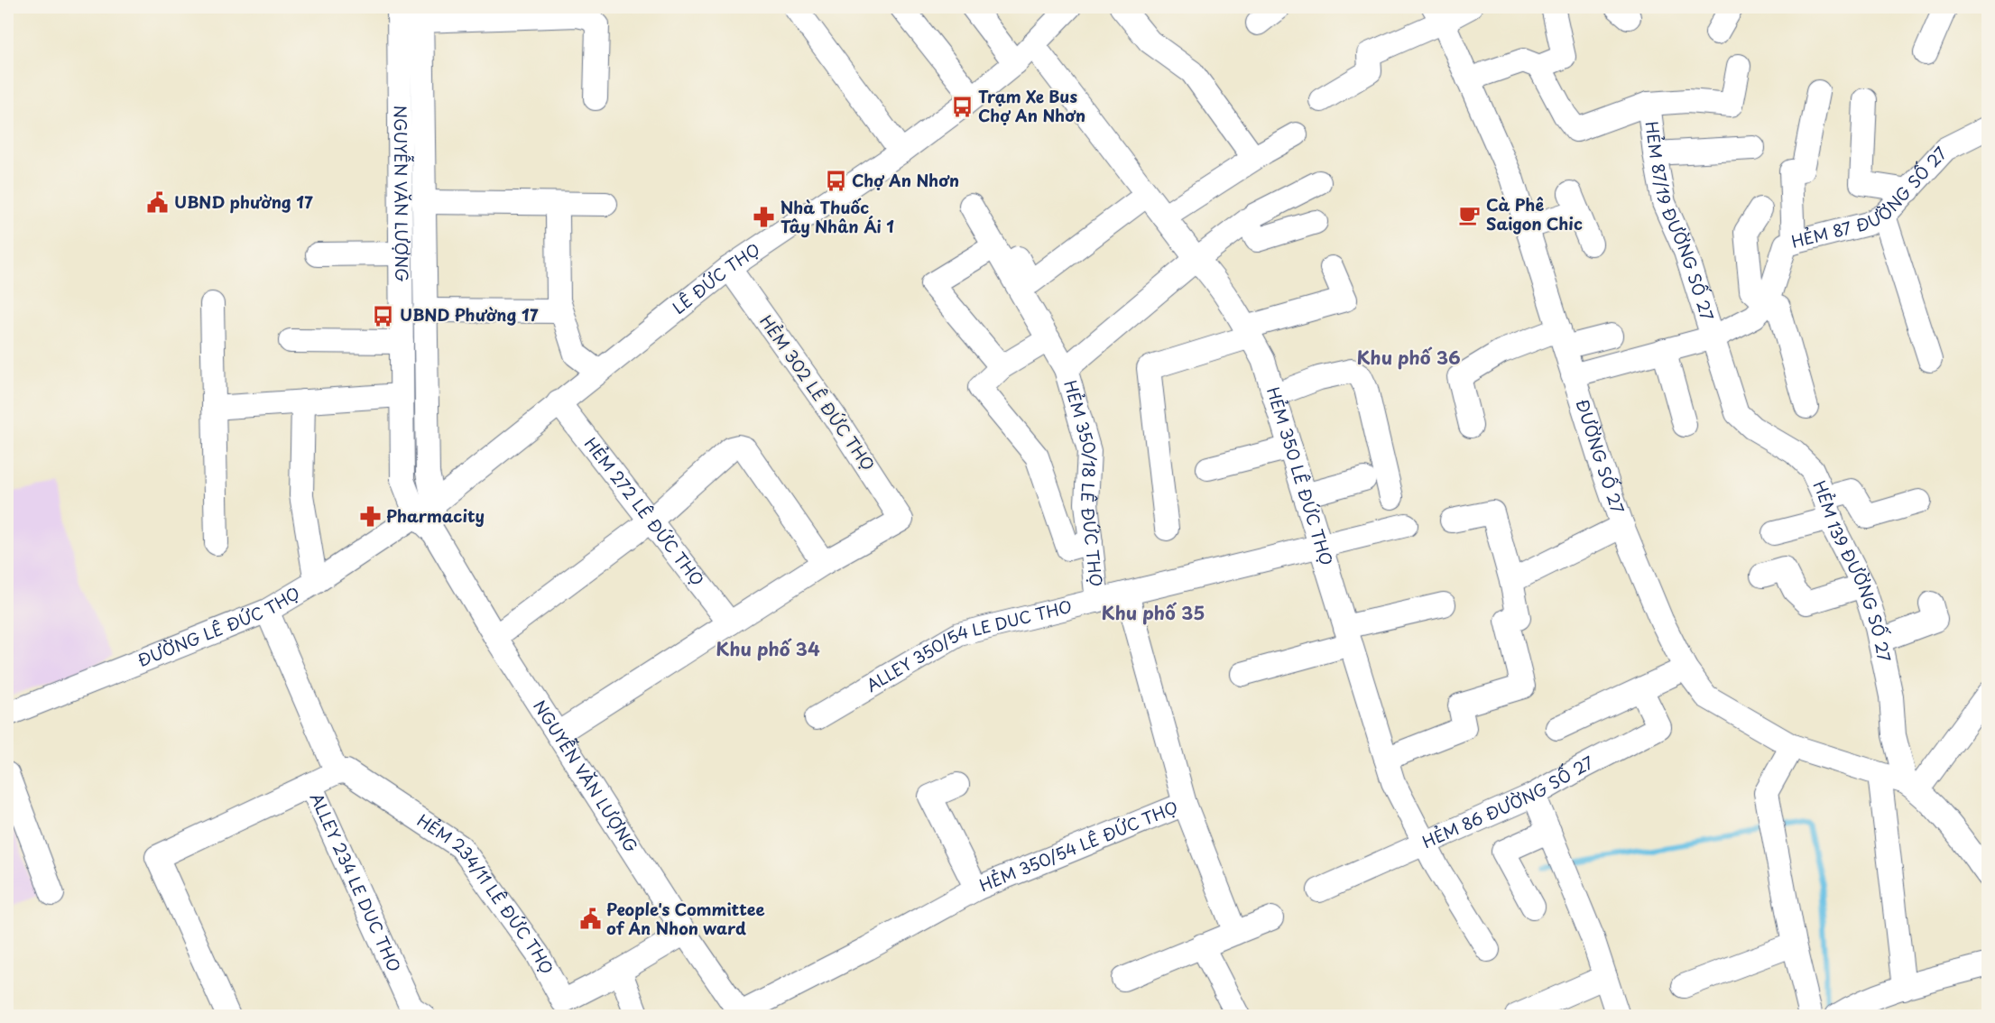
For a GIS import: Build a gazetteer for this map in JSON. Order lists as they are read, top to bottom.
{
  "streets": {
    "street": [
      "NGUYỄN VĂN LƯỢNG",
      "HẺM 87 ĐƯỜNG SỐ 27",
      "HẺM 87/19 ĐƯỜNG SỐ 27",
      "LÊ ĐỨC THỌ",
      "HẺM 302 LÊ ĐỨC THỌ",
      "ĐƯỜNG SỐ 27",
      "HẺM 350 LÊ ĐỨC THỌ",
      "HẺM 350/18 LÊ ĐỨC THỌ",
      "HẺM 272 LÊ ĐỨC THỌ",
      "HẺM 139 ĐƯỜNG SỐ 27",
      "ĐƯỜNG LÊ ĐỨC THỌ",
      "ALLEY 350/54 LE DUC THO",
      "HẺM 86 ĐƯỜNG SỐ 27",
      "HẺM 350/54 LÊ ĐỨC THỌ",
      "ALLEY 234 LE DUC THO",
      "HẺM 234/11 LÊ ĐỨC THỌ"
    ]
  },
  "crossings": [
    ["NGUYỄN VĂN LƯỢNG", "LÊ ĐỨC THỌ"],
    ["NGUYỄN VĂN LƯỢNG", "ĐƯỜNG LÊ ĐỨC THỌ"],
    ["NGUYỄN VĂN LƯỢNG", "HẺM 350/54 LÊ ĐỨC THỌ"],
    ["NGUYỄN VĂN LƯỢNG", "HẺM 234/11 LÊ ĐỨC THỌ"],
    ["HẺM 87/19 ĐƯỜNG SỐ 27", "HẺM 139 ĐƯỜNG SỐ 27"],
    ["LÊ ĐỨC THỌ", "HẺM 302 LÊ ĐỨC THỌ"],
    ["LÊ ĐỨC THỌ", "HẺM 350 LÊ ĐỨC THỌ"],
    ["LÊ ĐỨC THỌ", "HẺM 272 LÊ ĐỨC THỌ"],
    ["LÊ ĐỨC THỌ", "ĐƯỜNG LÊ ĐỨC THỌ"],
    ["ĐƯỜNG SỐ 27", "HẺM 139 ĐƯỜNG SỐ 27"],
    ["HẺM 350 LÊ ĐỨC THỌ", "HẺM 350/18 LÊ ĐỨC THỌ"],
    ["HẺM 350 LÊ ĐỨC THỌ", "ALLEY 350/54 LE DUC THO"],
    ["HẺM 350 LÊ ĐỨC THỌ", "HẺM 86 ĐƯỜNG SỐ 27"],
    ["HẺM 350/18 LÊ ĐỨC THỌ", "ALLEY 350/54 LE DUC THO"],
    ["ĐƯỜNG LÊ ĐỨC THỌ", "ALLEY 234 LE DUC THO"],
    ["ALLEY 350/54 LE DUC THO", "HẺM 350/54 LÊ ĐỨC THỌ"],
    ["ALLEY 234 LE DUC THO", "HẺM 234/11 LÊ ĐỨC THỌ"]
  ],
  "districts": ["Khu phố 36", "Khu phố 35", "Khu phố 34"],
  "places": {
    "bus stop": ["Trạm Xe Bus Chợ An Nhơn", "Chợ An Nhơn", "UBND Phường 17"],
    "public building": ["UBND phường 17", "People's Committee of An Nhon ward"],
    "cafe": ["Cà Phê Saigon Chic"],
    "pharmacy": ["Nhà Thuốc Tây Nhân Ái 1", "Pharmacity"]
  }
}
